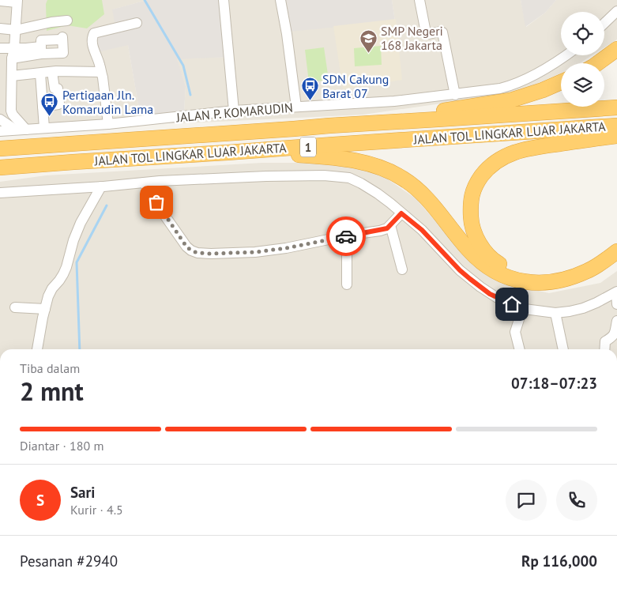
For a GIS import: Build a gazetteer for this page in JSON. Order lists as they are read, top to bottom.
{
  "streets": {
    "highway": ["JALAN TOL LINGKAR LUAR JAKARTA", "1"],
    "street": ["JALAN P. KOMARUDIN"]
  },
  "places": {
    "school or university": ["SMP Negeri 168 Jakarta"],
    "bus stop": ["SDN Cakung Barat 07", "Pertigaan Jln. Komarudin Lama"]
  },
  "page": {
    "heading": ["2 mnt", "Tiba dalam", "07:18–07:23"],
    "panel": [
      "Sari",
      "Kurir · 4.5",
      "Pesanan #2940",
      "Rp 116,000"
    ],
    "bar": "Diantar · 180 m",
    "round": "S"
  }
}
